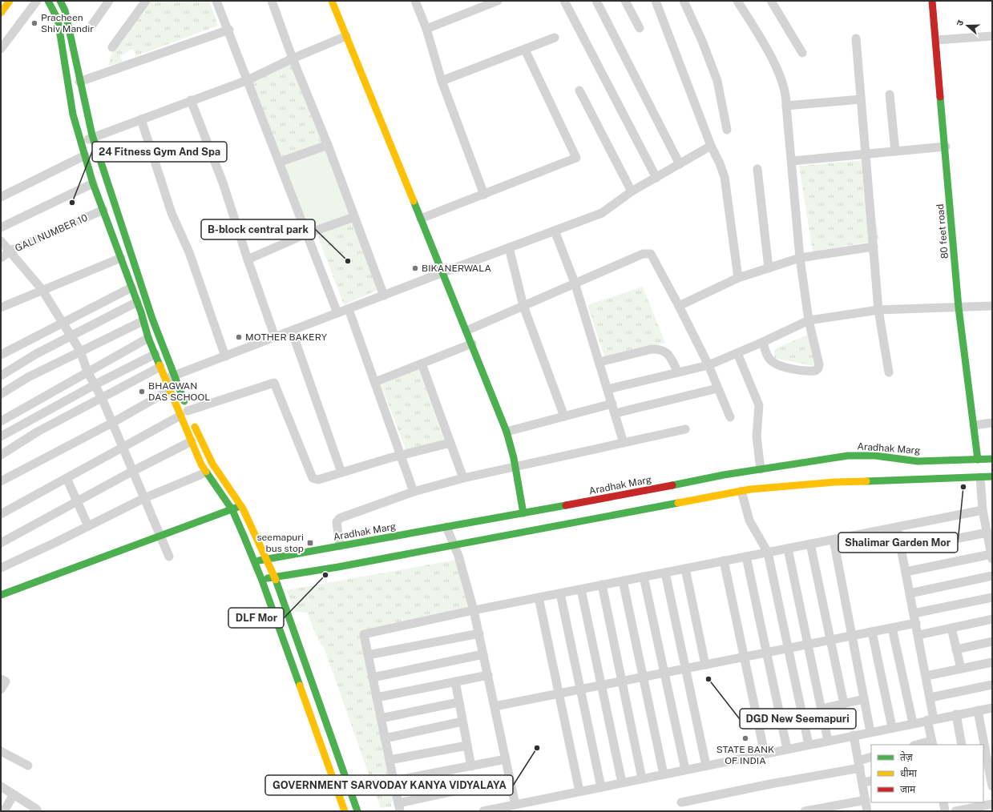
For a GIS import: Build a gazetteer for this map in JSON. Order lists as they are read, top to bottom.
{
  "streets": {
    "main road": ["80 feet road", "Aradhak Marg"],
    "street": ["GALI NUMBER 10"]
  },
  "crossings": [
    ["80 feet road", "Aradhak Marg"]
  ],
  "places": {
    "other": [
      "Pracheen Shiv Mandir",
      "24 Fitness Gym And Spa",
      "B-block central park",
      "BIKANERWALA",
      "MOTHER BAKERY",
      "BHAGWAN DAS SCHOOL",
      "Shalimar Garden Mor",
      "DLF Mor",
      "DGD New Seemapuri",
      "STATE BANK OF INDIA",
      "GOVERNMENT SARVODAY KANYA VIDYALAYA"
    ],
    "transit": ["seemapuri bus stop"]
  },
  "legend": ["तेज़", "धीमा", "जाम"],
  "north": "left"
}
